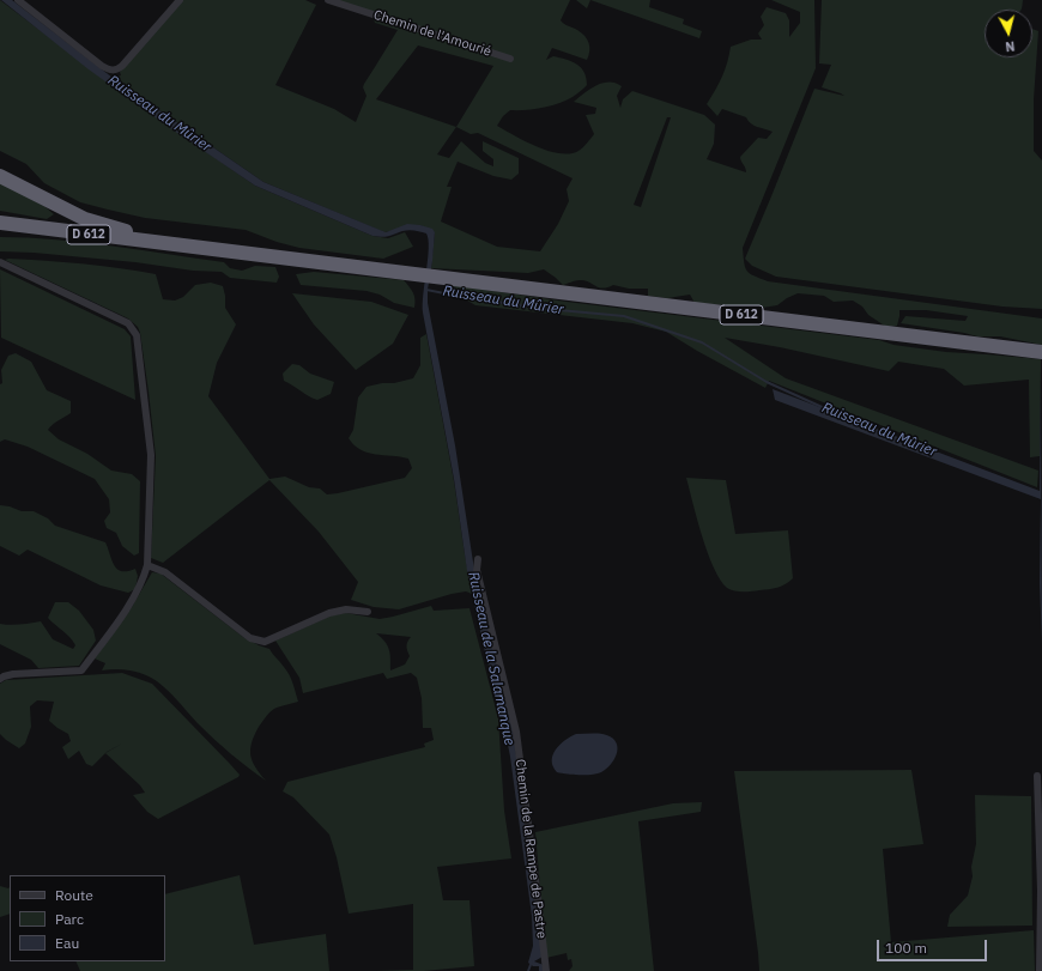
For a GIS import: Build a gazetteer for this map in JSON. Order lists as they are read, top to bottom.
{
  "streets": {
    "highway": ["D 612"],
    "street": ["Chemin de l'Amourié", "Chemin de la Rampe de Pastre"]
  },
  "water": ["Ruisseau du Mûrier", "Ruisseau de la Salamanque"],
  "legend": ["Route", "Parc", "Eau"],
  "scale_bar": "100 m",
  "north": "bottom"
}
